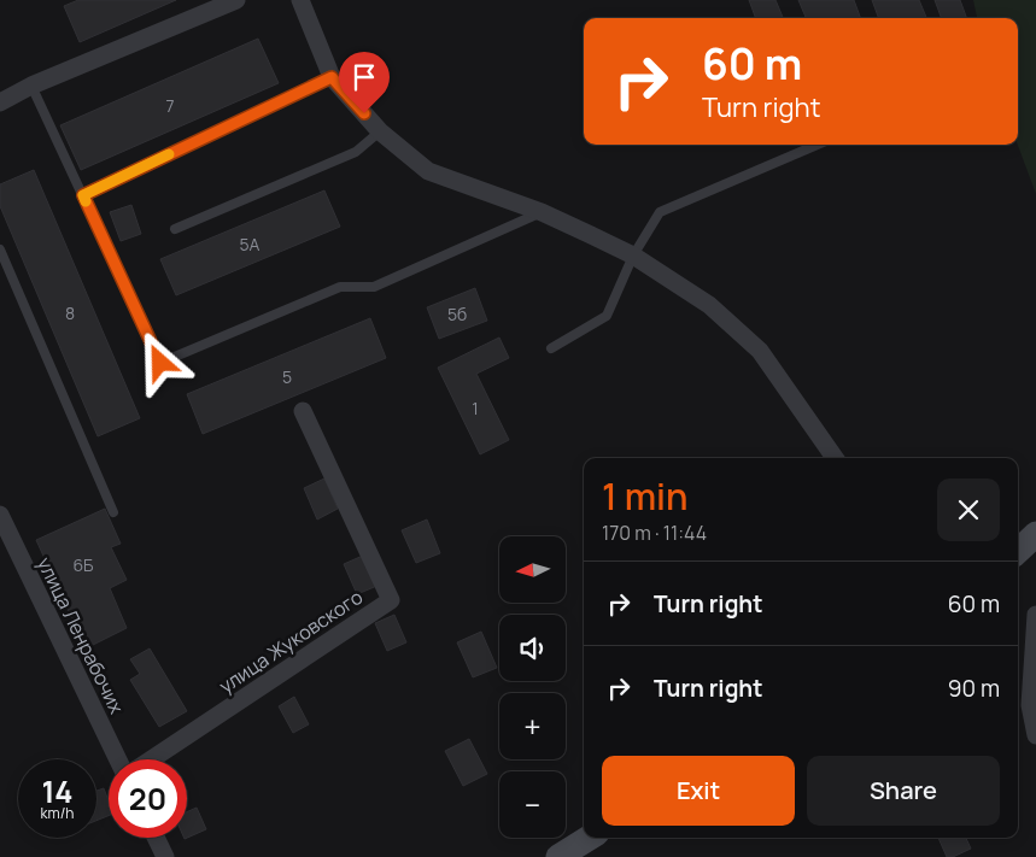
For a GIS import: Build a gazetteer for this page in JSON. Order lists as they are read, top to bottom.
{
  "streets": {
    "street": ["улица Ленрабочих", "улица Жуковского"]
  },
  "house_numbers": [
    "7",
    "5А",
    "8",
    "5б",
    "5",
    "1",
    "6Б"
  ],
  "north": "left",
  "page": {
    "turn": ["60 m", "Turn right"],
    "heading": ["1 min", "170 m · 11:44"],
    "map_buttons": ["+", "−"],
    "list": [
      {
        "name": "Turn right",
        "value": "60 m"
      },
      {
        "name": "Turn right",
        "value": "90 m"
      }
    ],
    "buttons": ["Exit", "Share"],
    "speed": "14 km/h",
    "limit": "20"
  }
}
